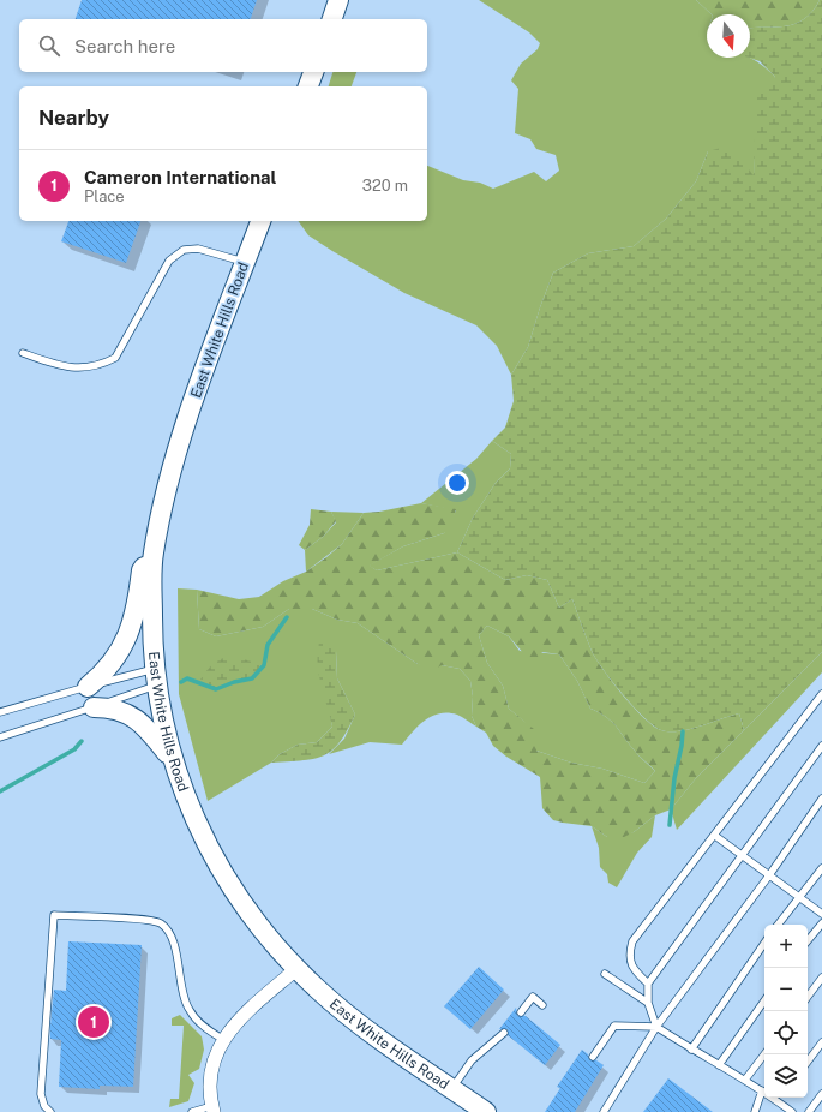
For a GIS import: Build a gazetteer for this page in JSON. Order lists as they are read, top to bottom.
{
  "streets": {
    "main road": ["East White Hills Road"]
  },
  "north": "bottom",
  "page": {
    "search": "Search here",
    "heading": "Nearby",
    "list": [
      {
        "mark": "1",
        "name": "Cameron International",
        "note": "Place",
        "value": "320 m"
      }
    ],
    "map_buttons": ["+", "−"],
    "pins": "1"
  }
}
